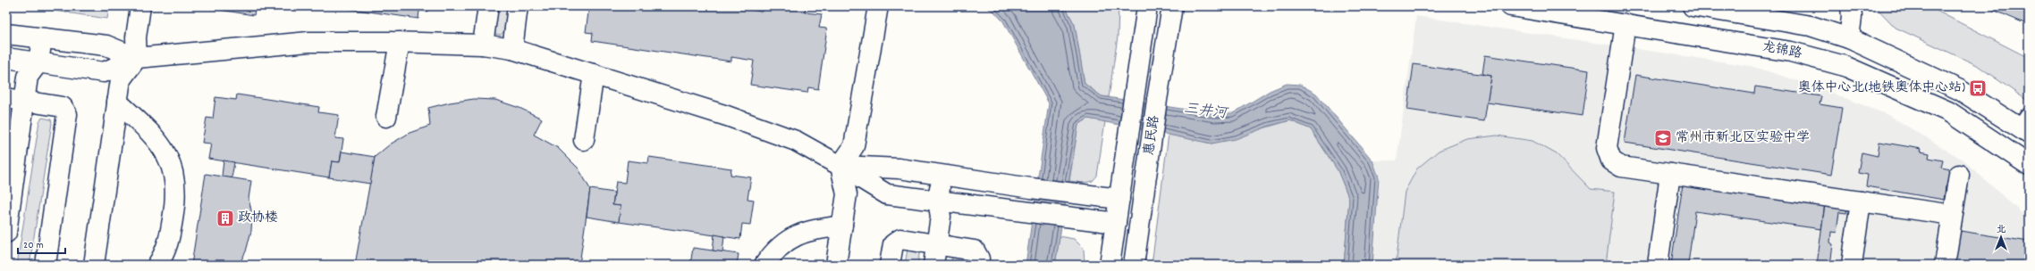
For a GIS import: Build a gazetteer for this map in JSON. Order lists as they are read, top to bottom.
{
  "streets": {
    "main road": ["龙锦路", "惠民路"]
  },
  "water": ["三井河"],
  "places": {
    "bus stop": ["奥体中心北(地铁奥体中心站)"],
    "school or university": ["常州市新北区实验中学"],
    "building": ["政协楼"]
  },
  "scale_bar": "20 m",
  "north": "top"
}
